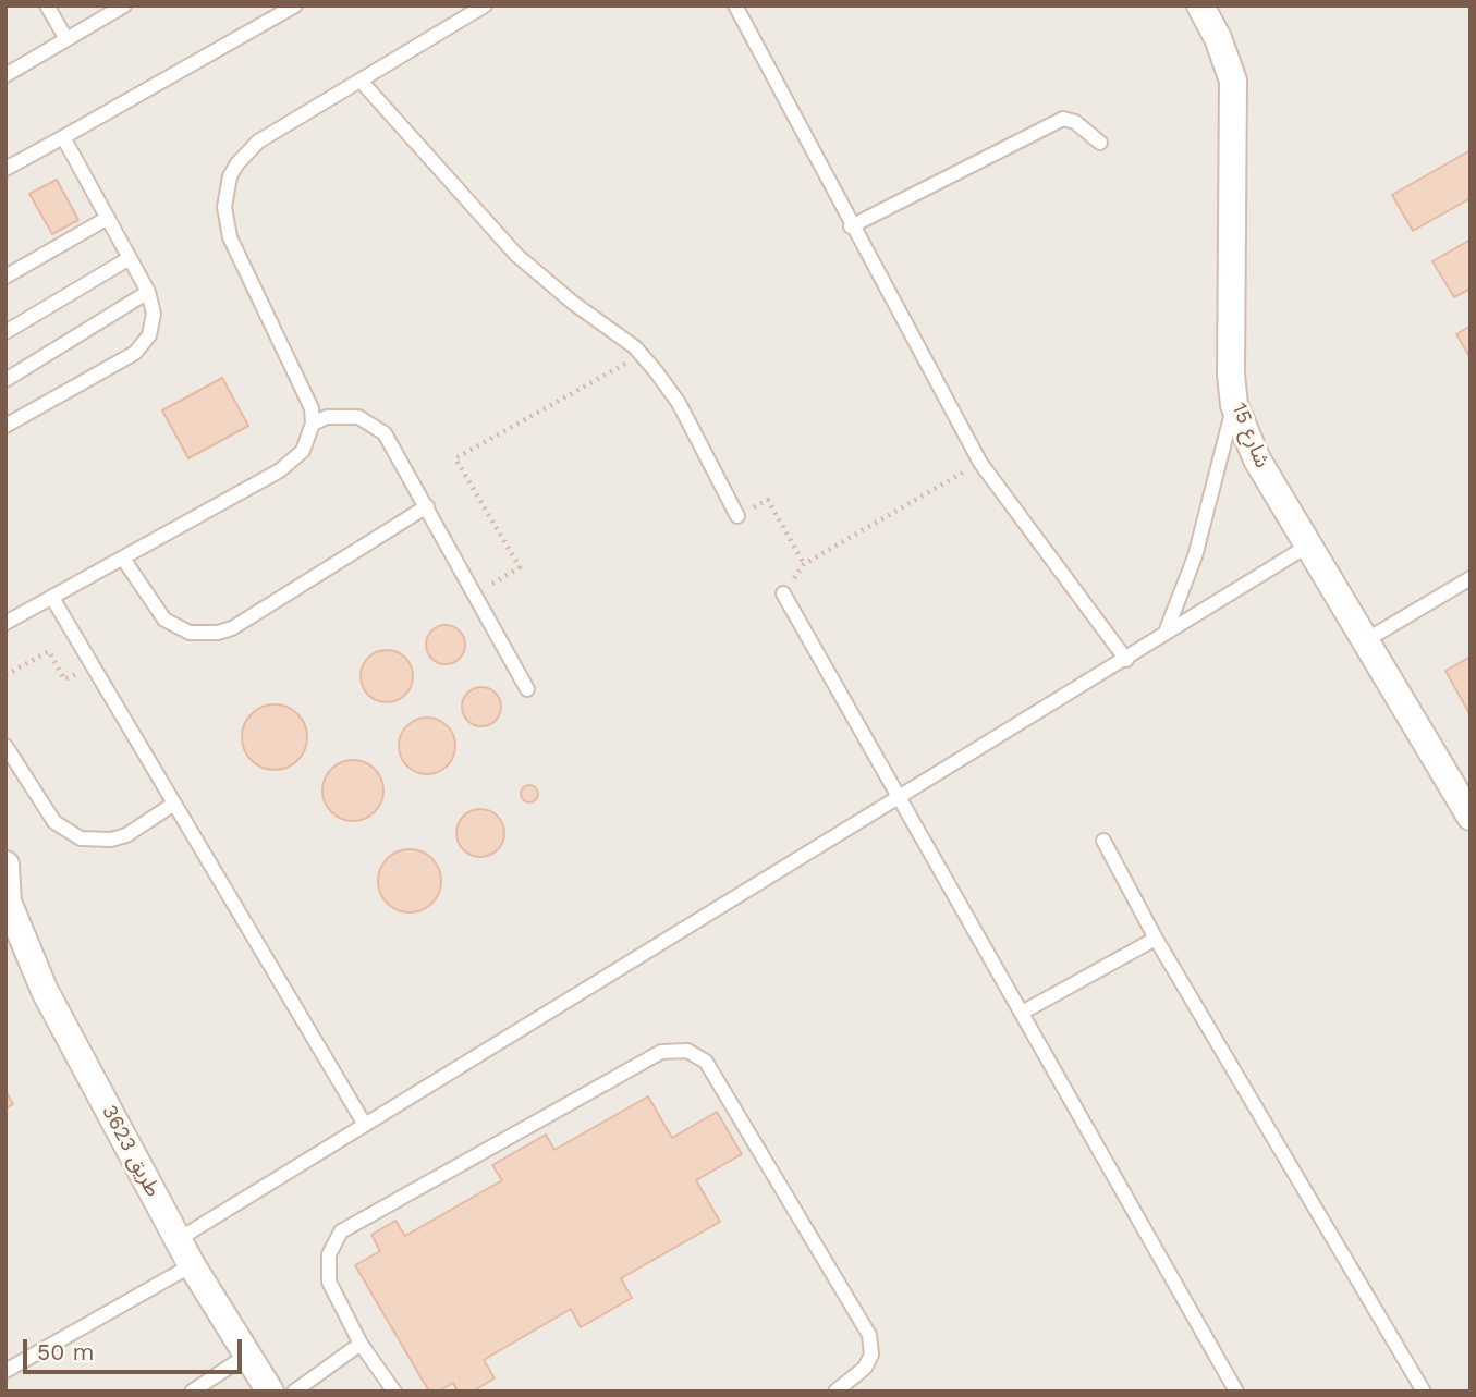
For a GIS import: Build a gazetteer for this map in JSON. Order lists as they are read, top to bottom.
{
  "streets": {
    "street": ["شارع 15", "طريق 3623"]
  },
  "scale_bar": "50 m"
}
